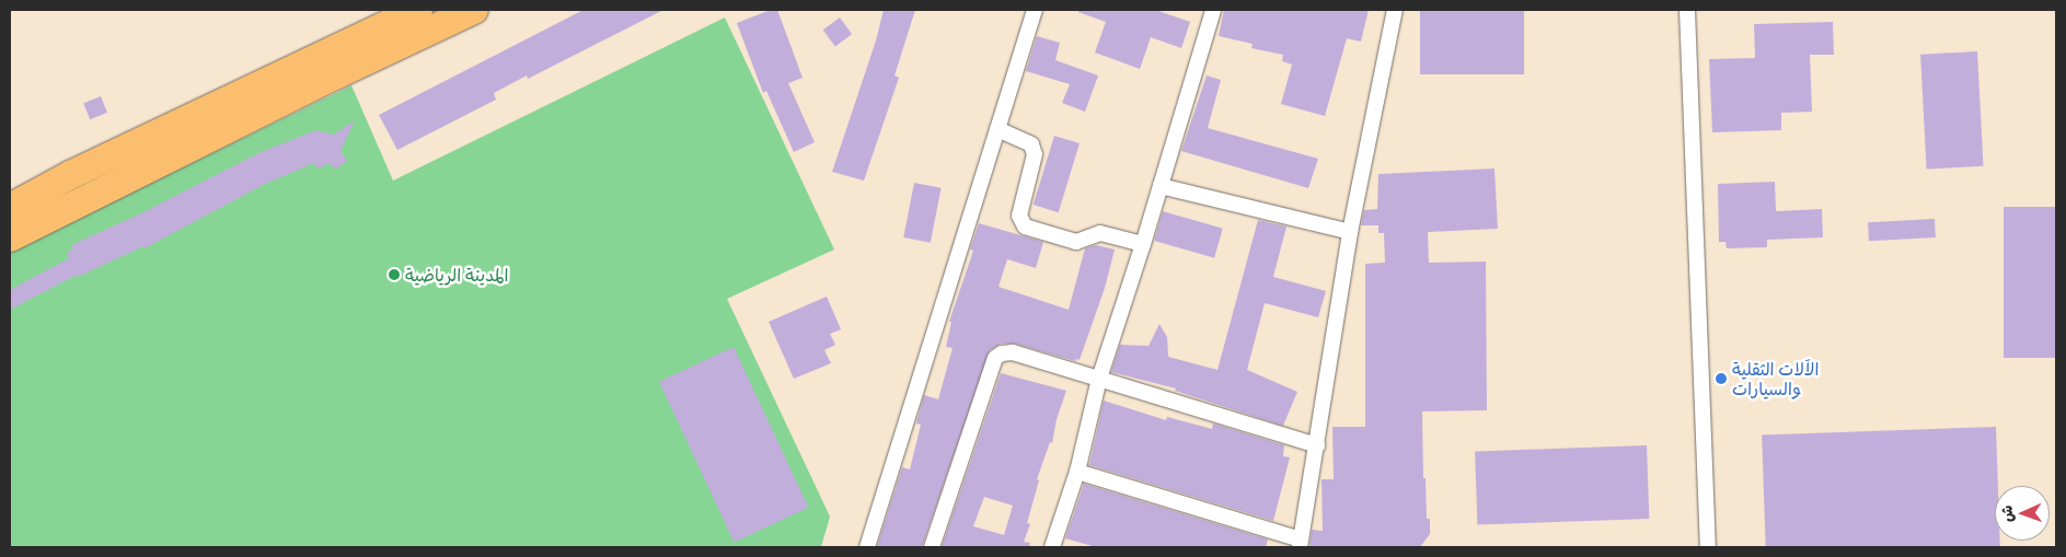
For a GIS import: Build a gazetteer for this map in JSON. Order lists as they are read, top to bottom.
{
  "places": ["المدينة الرياضية", "الاَلات الثقلية والسيارات"],
  "north": "left"
}
